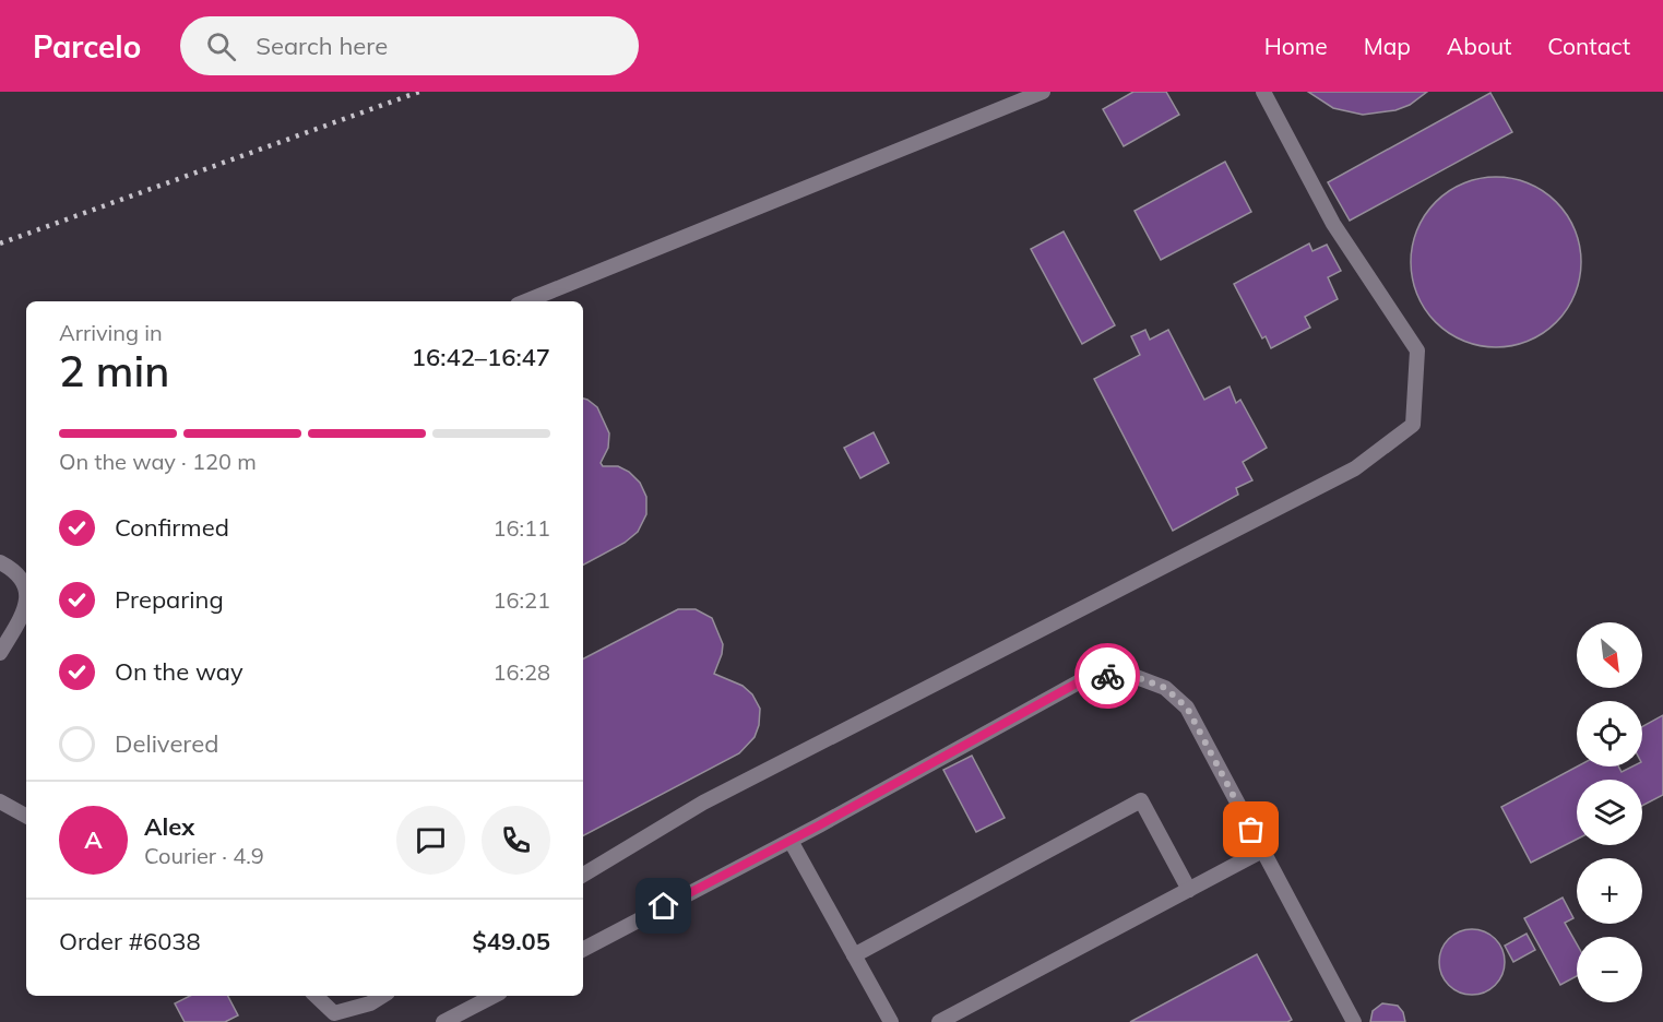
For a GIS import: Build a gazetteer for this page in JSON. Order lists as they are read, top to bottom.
{
  "north": "bottom right",
  "page": {
    "header": "Parcelo",
    "search": "Search here",
    "nav": [
      "Home",
      "Map",
      "About",
      "Contact"
    ],
    "heading": ["2 min", "Arriving in", "16:42–16:47"],
    "panel": [
      "Alex",
      "Courier · 4.9",
      "Order #6038",
      "$49.05"
    ],
    "bar": "On the way · 120 m",
    "list": [
      ["Confirmed", "16:11"],
      ["Preparing", "16:21"],
      ["On the way", "16:28"],
      "Delivered"
    ],
    "map_buttons": ["+", "−"],
    "round": "A"
  }
}
